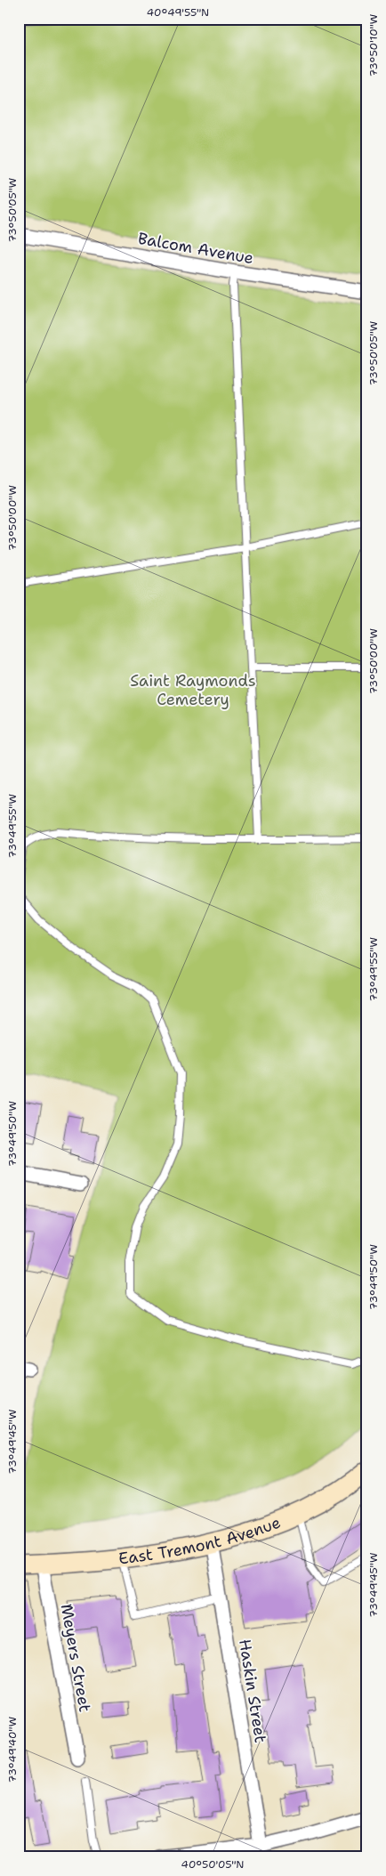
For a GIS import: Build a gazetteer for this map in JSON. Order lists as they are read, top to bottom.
{
  "streets": {
    "main road": ["East Tremont Avenue"],
    "street": ["Balcom Avenue", "Meyers Street", "Haskin Street"]
  },
  "crossings": [
    ["East Tremont Avenue", "Meyers Street"],
    ["East Tremont Avenue", "Haskin Street"]
  ],
  "parks": ["Saint Raymonds Cemetery"],
  "coordinates": [
    "40°49'55\"N",
    "73°50'10\"W",
    "73°50'05\"W",
    "73°50'00\"W",
    "73°49'55\"W",
    "73°49'50\"W",
    "73°49'45\"W",
    "73°49'40\"W",
    "40°50'05\"N"
  ]
}
